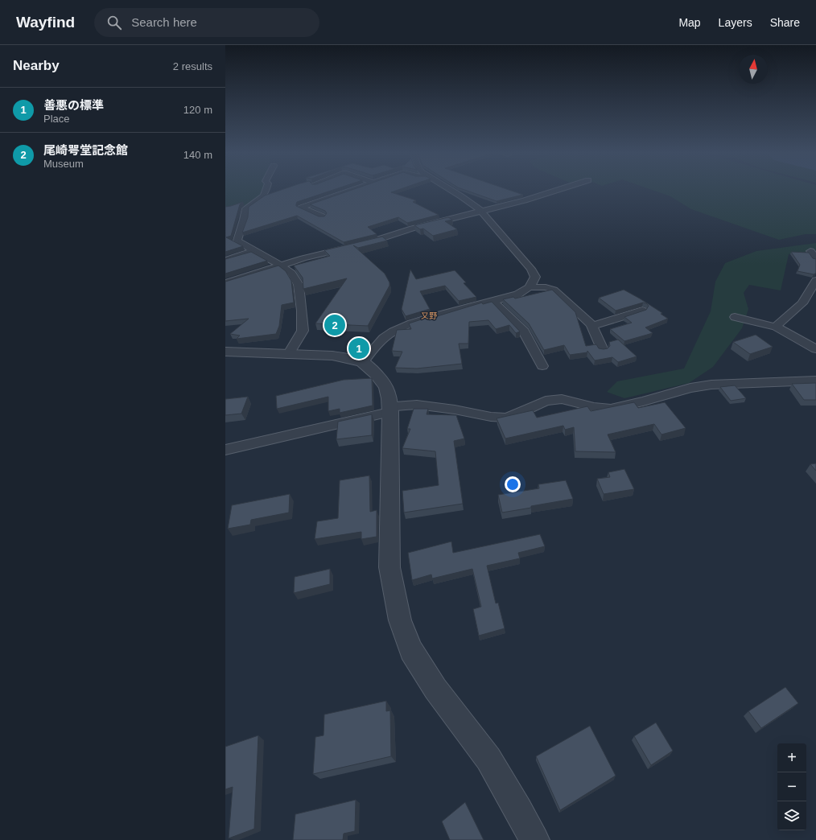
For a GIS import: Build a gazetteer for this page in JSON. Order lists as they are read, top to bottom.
{
  "districts": ["又野"],
  "north": "top",
  "page": {
    "header": "Wayfind",
    "search": "Search here",
    "nav": ["Map", "Layers", "Share"],
    "heading": ["Nearby", "2 results"],
    "list": [
      {
        "mark": "1",
        "name": "善悪の標準",
        "note": "Place",
        "value": "120 m"
      },
      {
        "mark": "2",
        "name": "尾崎咢堂記念館",
        "note": "Museum",
        "value": "140 m"
      }
    ],
    "pins": ["2", "1"],
    "map_buttons": ["+", "−"]
  }
}
